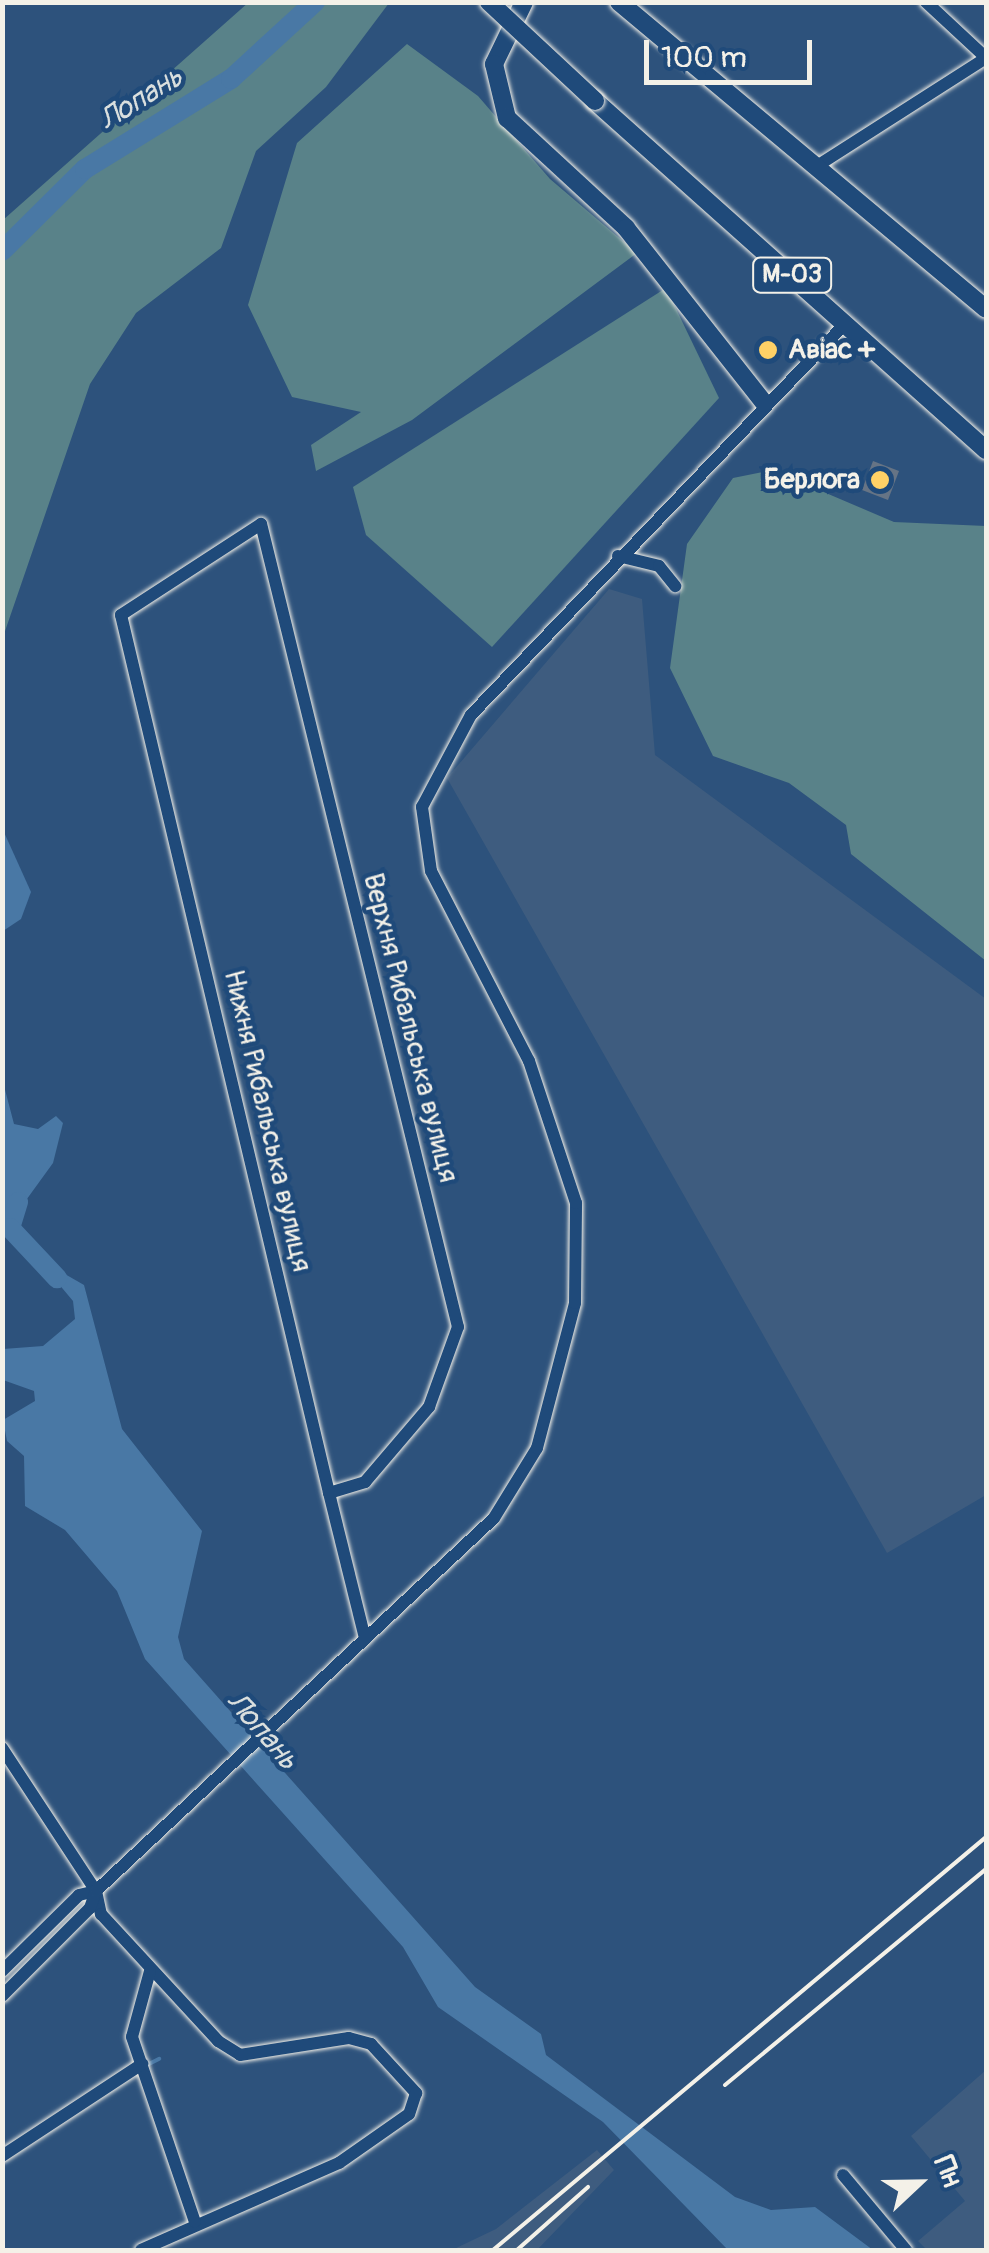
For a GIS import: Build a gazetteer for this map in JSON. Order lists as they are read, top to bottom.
{
  "streets": {
    "highway": ["М-03"],
    "street": ["Верхня Рибальська вулиця", "Нижня Рибальська вулиця"]
  },
  "crossings": [
    ["Верхня Рибальська вулиця", "Нижня Рибальська вулиця"]
  ],
  "water": ["Лопань"],
  "places": ["Авiас +", "Берлога"],
  "scale_bar": "100 m",
  "north": "right"
}
